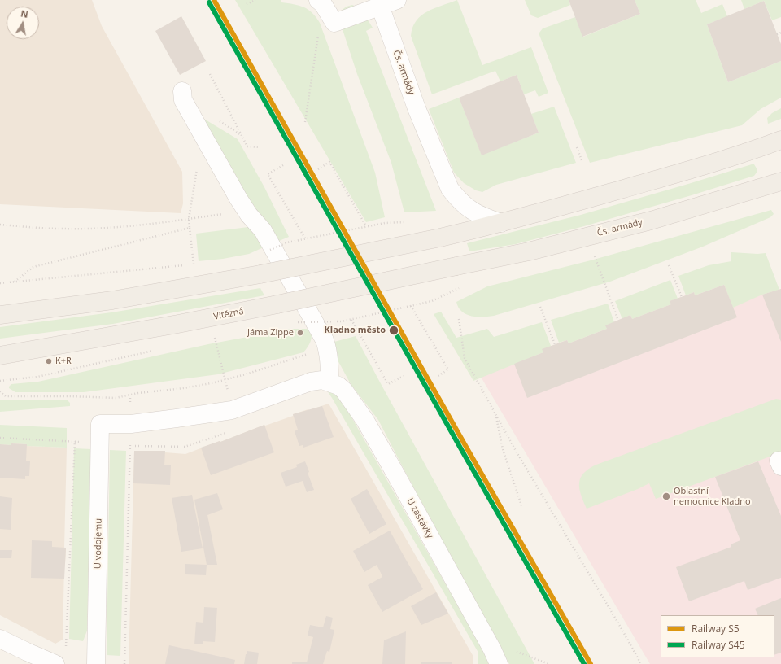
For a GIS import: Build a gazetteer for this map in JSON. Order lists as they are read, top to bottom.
{
  "streets": {
    "main road": ["Čs. armády", "Vítězná"],
    "street": ["U zastávky", "U vodojemu"]
  },
  "crossings": [
    ["Čs. armády", "Vítězná"]
  ],
  "places": [
    "Kladno město",
    "Jáma Zippe",
    "K+R",
    "Oblastní nemocnice Kladno"
  ],
  "lines": ["rail line S5", "rail line S45"],
  "legend": ["Railway S5", "Railway S45"],
  "north": "top"
}
